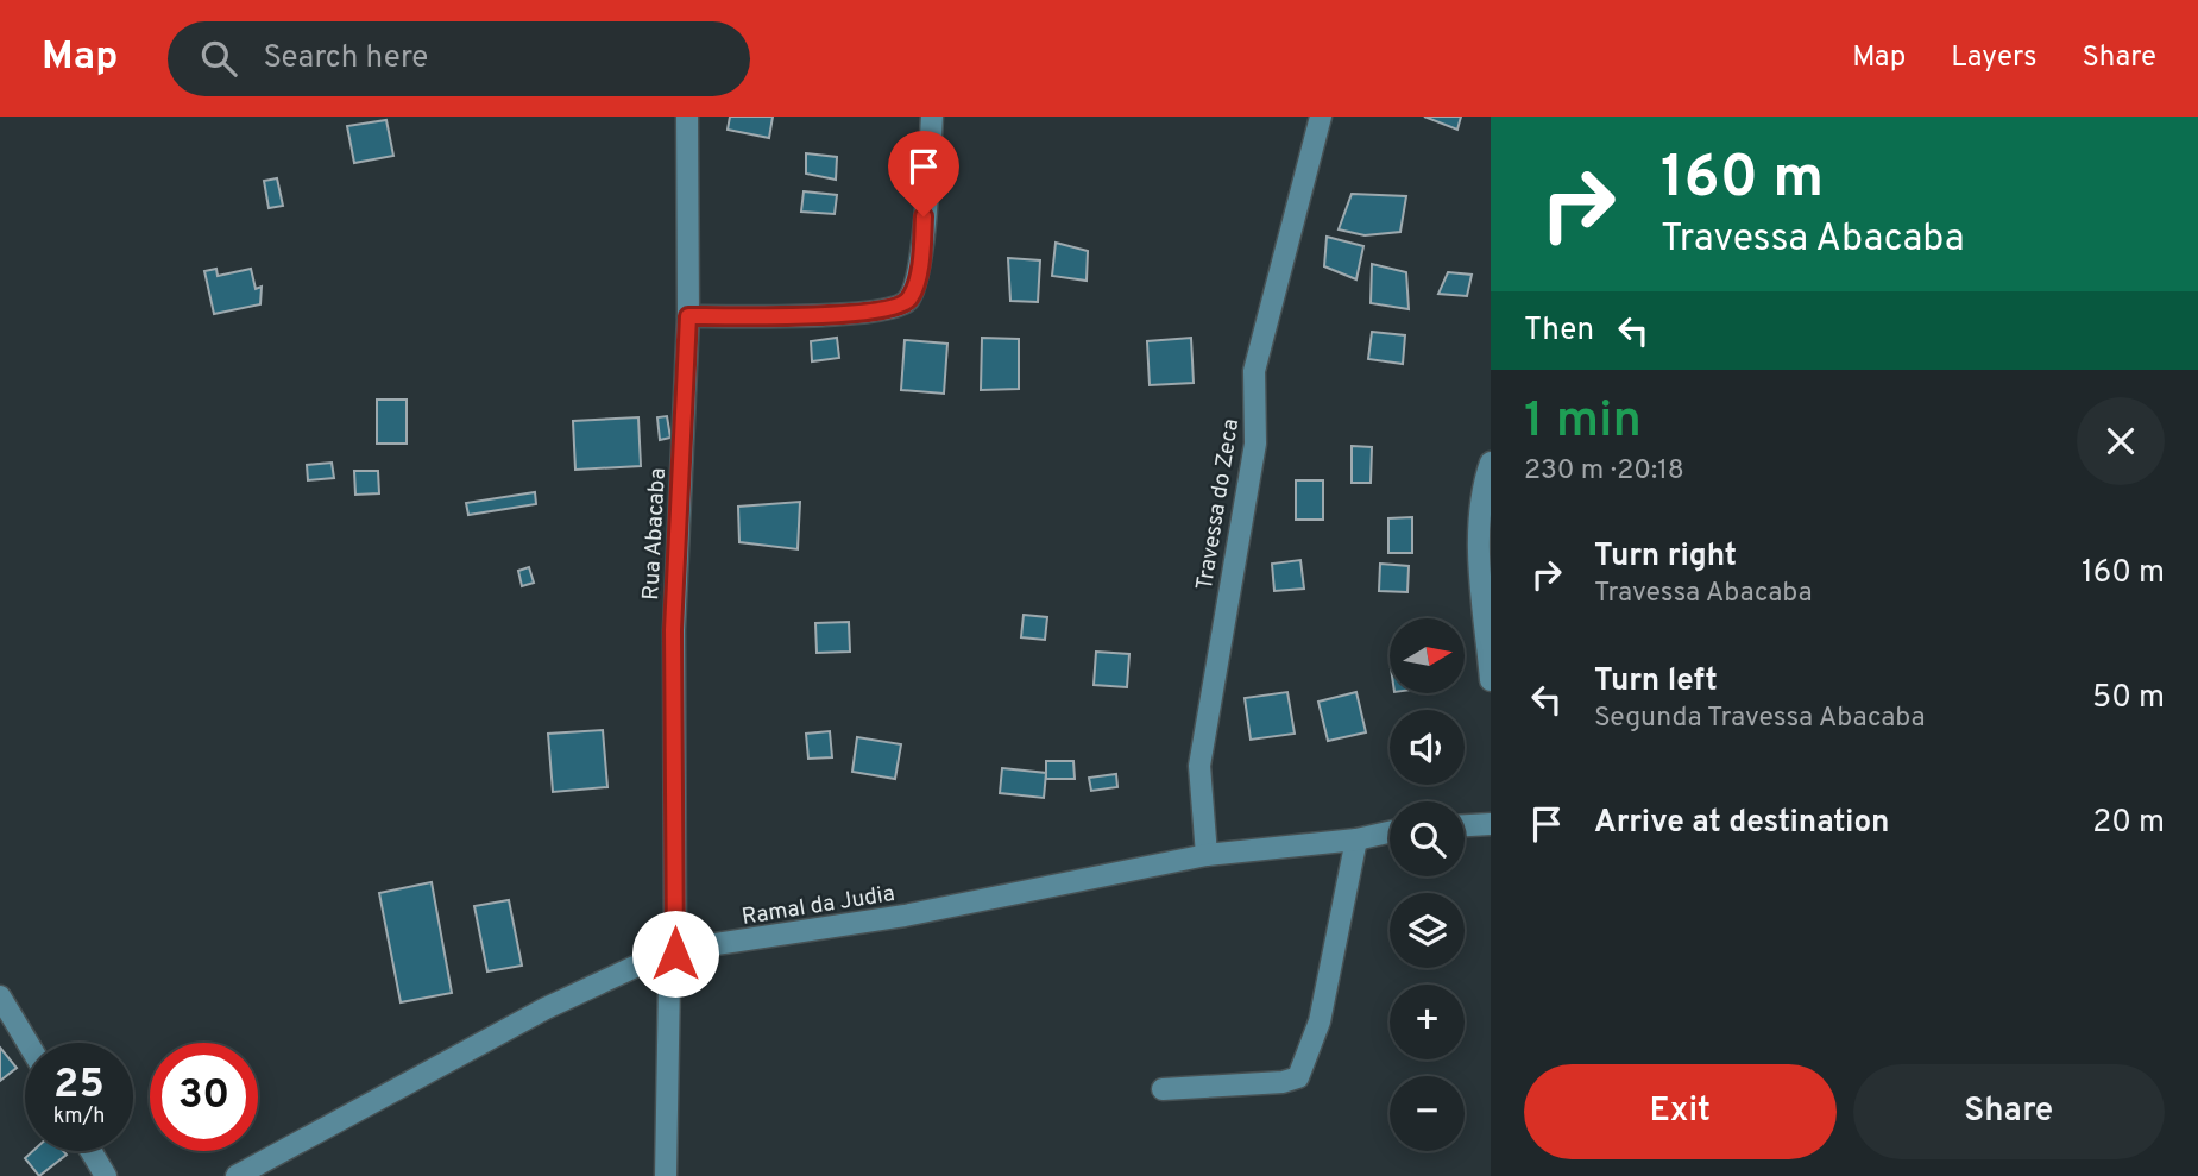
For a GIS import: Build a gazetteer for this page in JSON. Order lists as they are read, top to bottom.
{
  "streets": {
    "street": ["Travessa do Zeca", "Rua Abacaba", "Ramal da Judia"]
  },
  "crossings": [
    ["Travessa do Zeca", "Ramal da Judia"],
    ["Rua Abacaba", "Ramal da Judia"]
  ],
  "north": "right",
  "page": {
    "header": "Map",
    "search": "Search here",
    "nav": ["Map", "Layers", "Share"],
    "turn": ["160 m", "Travessa Abacaba"],
    "then": "Then",
    "heading": ["1 min", "230 m · 20:18"],
    "list": [
      {
        "name": "Turn right",
        "note": "Travessa Abacaba",
        "value": "160 m"
      },
      {
        "name": "Turn left",
        "note": "Segunda Travessa Abacaba",
        "value": "50 m"
      },
      {
        "name": "Arrive at destination",
        "value": "20 m"
      }
    ],
    "map_buttons": ["+", "−"],
    "speed": "25 km/h",
    "limit": "30",
    "buttons": ["Exit", "Share"]
  }
}
